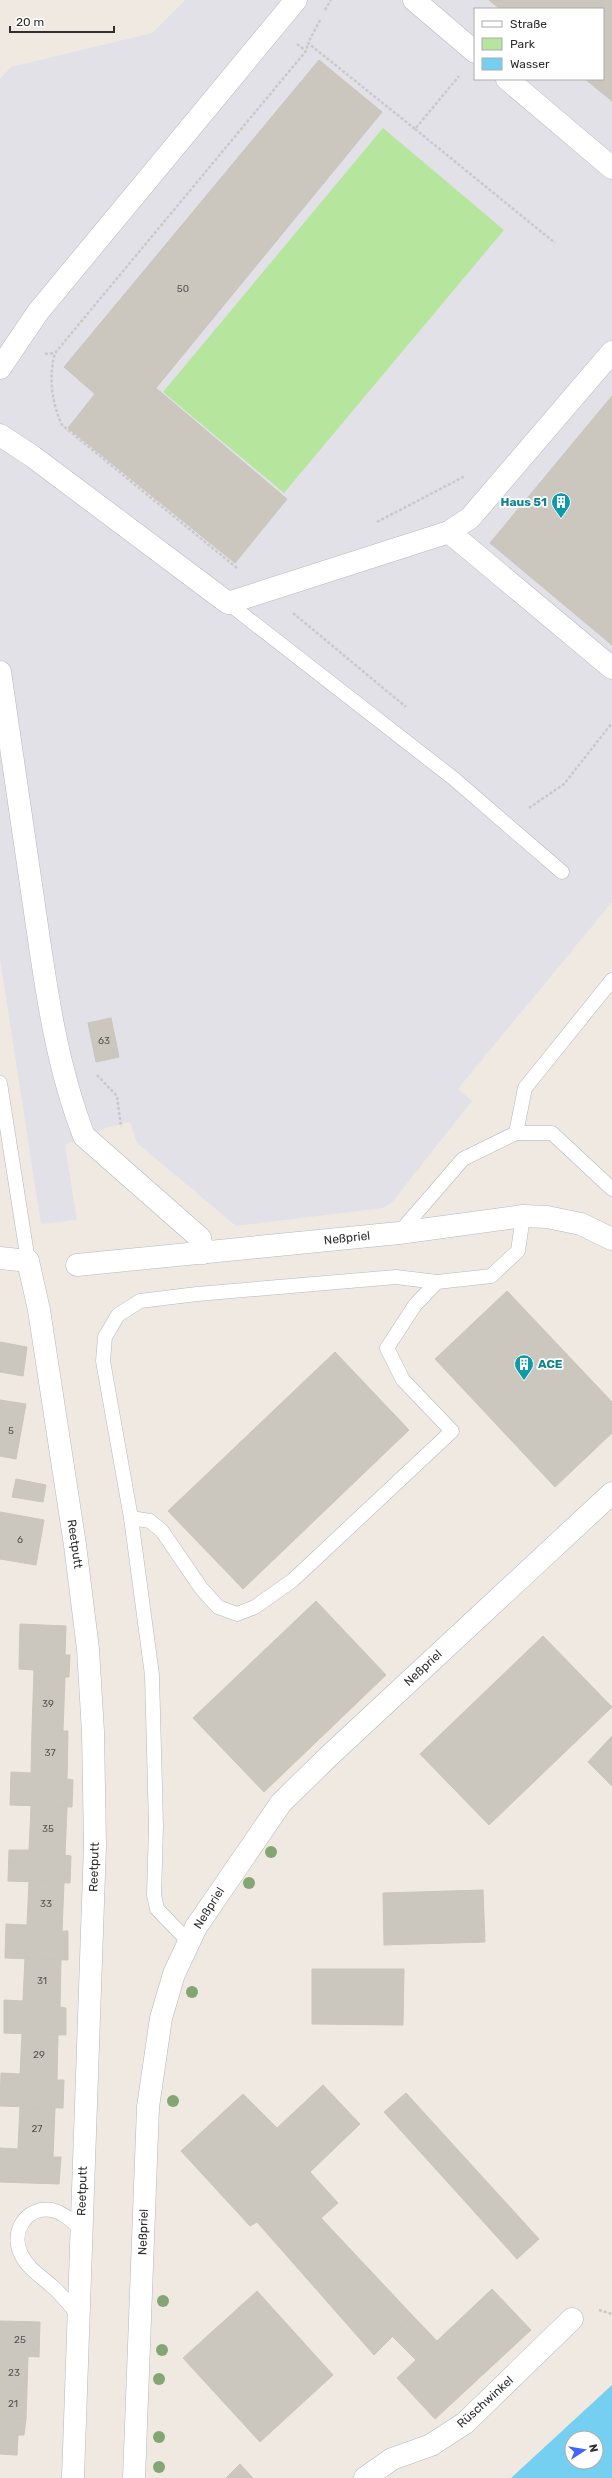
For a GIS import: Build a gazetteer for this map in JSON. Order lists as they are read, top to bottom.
{
  "streets": {
    "street": ["Neßpriel", "Reetputt", "Rüschwinkel"]
  },
  "places": {
    "building": ["Haus 51", "ACE"]
  },
  "house_numbers": [
    "50",
    "63",
    "5",
    "6",
    "39",
    "37",
    "35",
    "33",
    "31",
    "29",
    "27",
    "25",
    "23",
    "21"
  ],
  "legend": ["Straße", "Park", "Wasser"],
  "scale_bar": "20 m",
  "north": "right"
}
